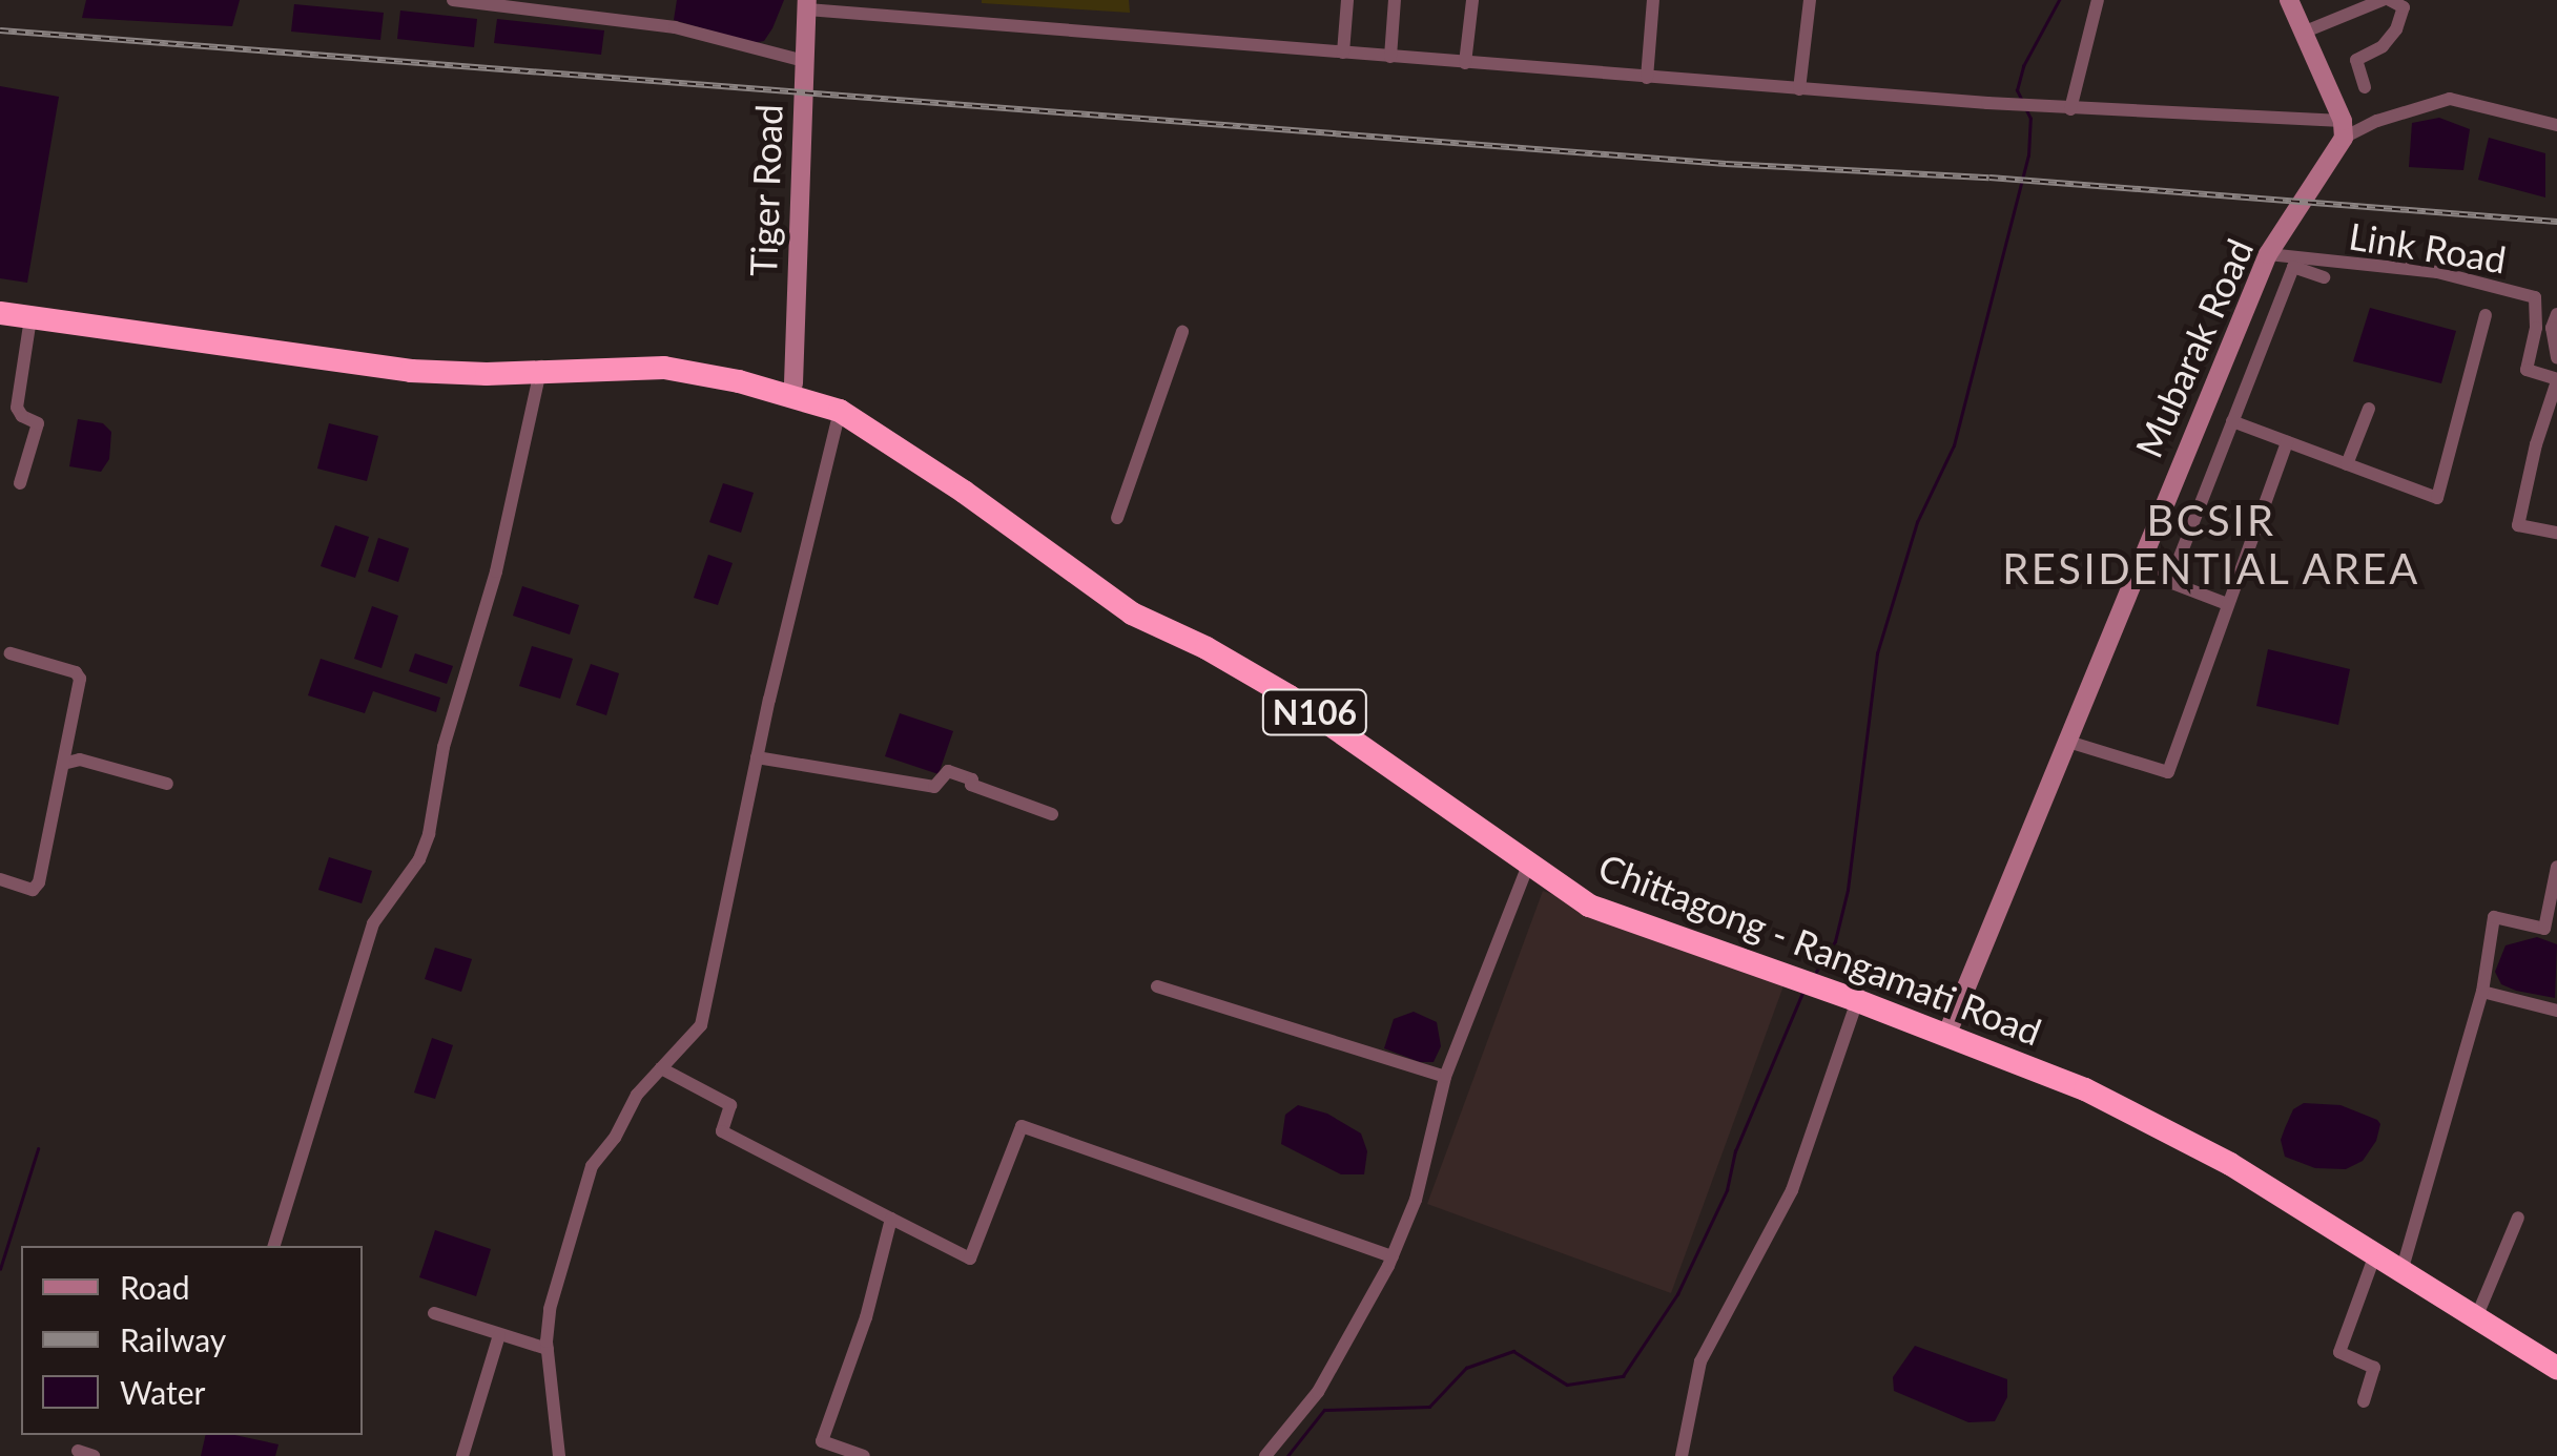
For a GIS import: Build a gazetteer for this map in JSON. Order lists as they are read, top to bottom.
{
  "streets": {
    "highway": ["N106", "Chittagong - Rangamati Road"],
    "street": ["Tiger Road", "Link Road", "Mubarak Road"]
  },
  "crossings": [
    ["Tiger Road", "Chittagong - Rangamati Road"],
    ["Link Road", "Mubarak Road"],
    ["Mubarak Road", "Chittagong - Rangamati Road"]
  ],
  "districts": ["BCSIR RESIDENTIAL AREA"],
  "legend": ["Road", "Railway", "Water"]
}
